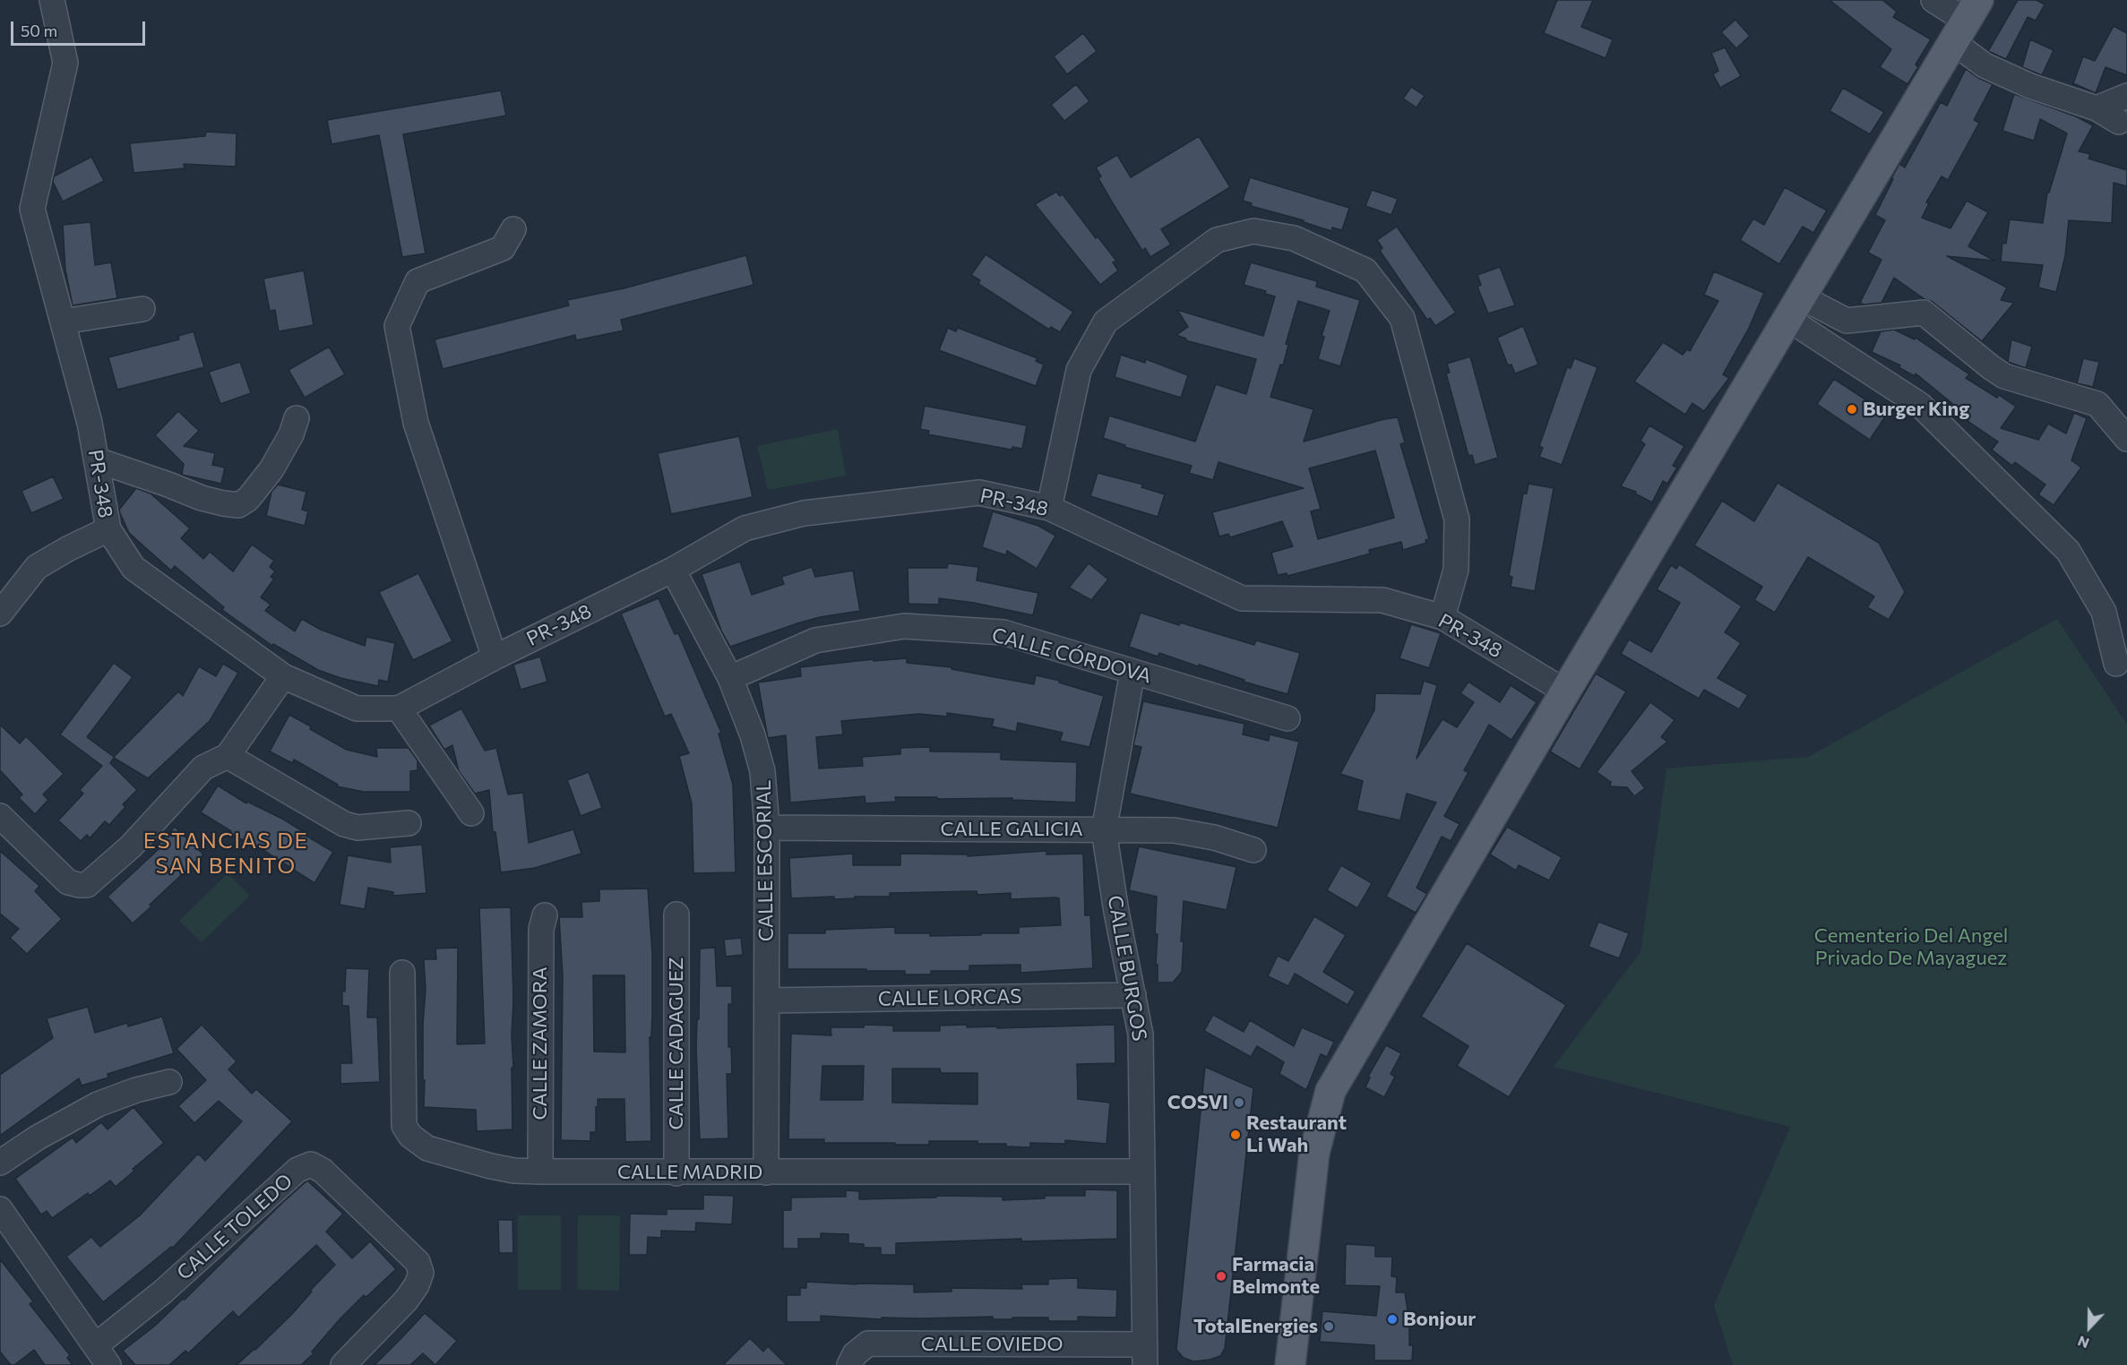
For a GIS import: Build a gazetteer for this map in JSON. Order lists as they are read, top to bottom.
{
  "streets": {
    "street": [
      "PR-348",
      "CALLE CÓRDOVA",
      "CALLE GALICIA",
      "CALLE ESCORIAL",
      "CALLE BURGOS",
      "CALLE LORCAS",
      "CALLE ZAMORA",
      "CALLE CADAGUEZ",
      "CALLE MADRID",
      "CALLE TOLEDO",
      "CALLE OVIEDO"
    ]
  },
  "crossings": [
    ["PR-348", "CALLE ESCORIAL"],
    ["CALLE CÓRDOVA", "CALLE ESCORIAL"],
    ["CALLE CÓRDOVA", "CALLE BURGOS"],
    ["CALLE GALICIA", "CALLE ESCORIAL"],
    ["CALLE GALICIA", "CALLE BURGOS"],
    ["CALLE ESCORIAL", "CALLE LORCAS"],
    ["CALLE ESCORIAL", "CALLE MADRID"],
    ["CALLE BURGOS", "CALLE LORCAS"],
    ["CALLE BURGOS", "CALLE MADRID"],
    ["CALLE BURGOS", "CALLE OVIEDO"],
    ["CALLE ZAMORA", "CALLE MADRID"],
    ["CALLE CADAGUEZ", "CALLE MADRID"]
  ],
  "districts": ["ESTANCIAS DE SAN BENITO"],
  "parks": ["Cementerio Del Angel Privado De Mayaguez"],
  "places": [
    "Burger King",
    "COSVI",
    "Restaurant Li Wah",
    "Farmacia Belmonte",
    "Bonjour",
    "TotalEnergies"
  ],
  "scale_bar": "50 m",
  "north": "bottom"
}
